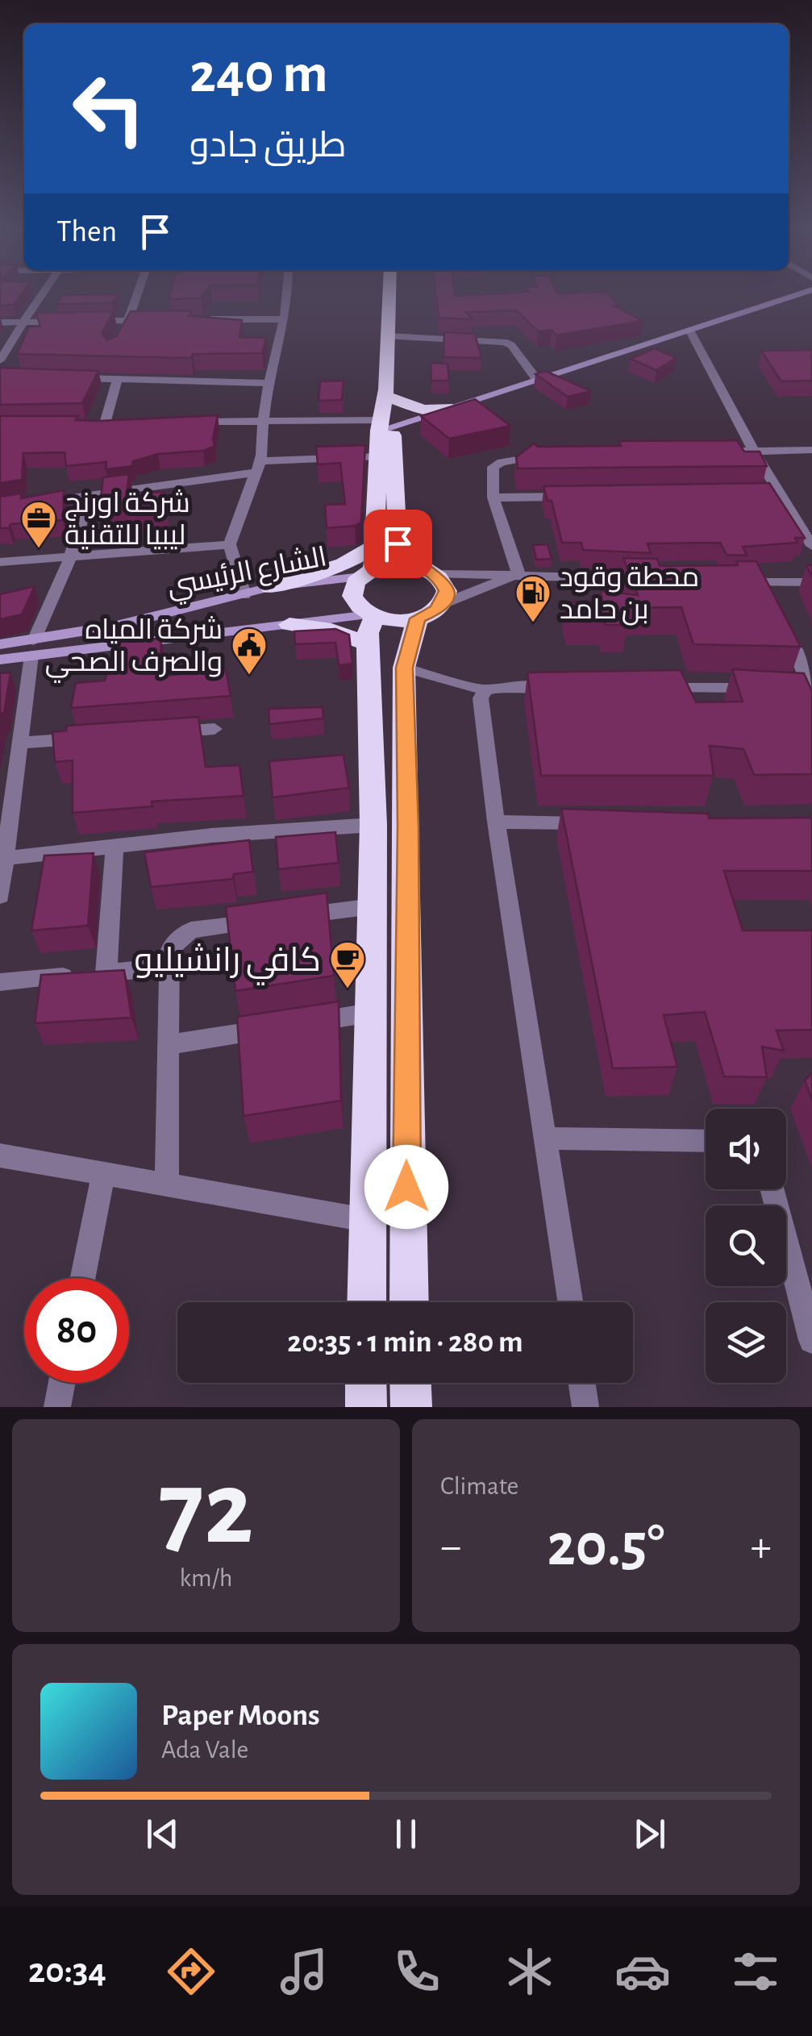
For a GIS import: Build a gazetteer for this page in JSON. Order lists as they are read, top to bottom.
{
  "streets": {
    "street": ["الشارع الرئيسي"]
  },
  "places": {
    "office": ["شركة اورنج ليبيا للتقنية"],
    "fuel station": ["محطة وقود بن حامد"],
    "public building": ["شركة المياه والصرف الصحي"],
    "cafe": ["كافي رانشيليو"]
  },
  "page": {
    "turn": ["240 m", "طريق جادو"],
    "then": "Then",
    "limit": "80",
    "trip": "20:35 · 1 min · 280 m",
    "tile": [
      ["72", "km/h"],
      "Climate"
    ],
    "heat": ["−", "20.5°", "+"],
    "song": ["Paper Moons", "Ada Vale"],
    "tabs": "20:34"
  }
}
